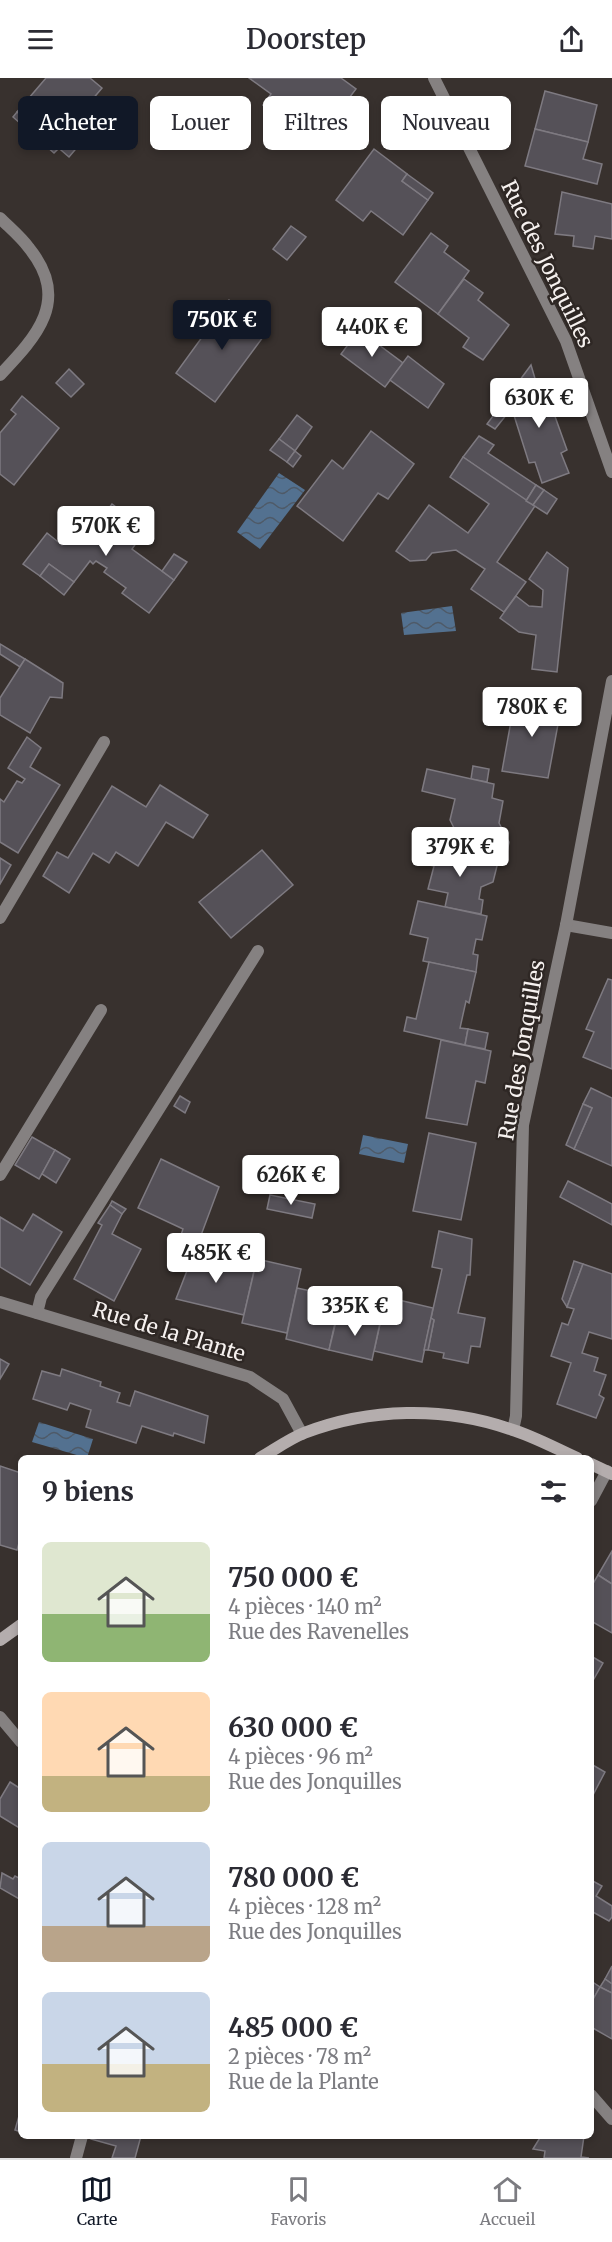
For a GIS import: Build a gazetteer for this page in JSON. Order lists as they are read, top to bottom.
{
  "streets": {
    "street": ["Rue des Jonquilles", "Rue de la Plante"]
  },
  "page": {
    "header": "Doorstep",
    "chip": [
      "Acheter",
      "Louer",
      "Filtres",
      "Nouveau"
    ],
    "price": [
      "750K €",
      "440K €",
      "630K €",
      "570K €",
      "780K €",
      "379K €",
      "626K €",
      "485K €",
      "335K €"
    ],
    "heading": "9 biens",
    "list": [
      {
        "name": "750 000 €",
        "note": "4 pièces · 140 m² · Rue des Ravenelles"
      },
      {
        "name": "630 000 €",
        "note": "4 pièces · 96 m² · Rue des Jonquilles"
      },
      {
        "name": "780 000 €",
        "note": "4 pièces · 128 m² · Rue des Jonquilles"
      },
      {
        "name": "485 000 €",
        "note": "2 pièces · 78 m² · Rue de la Plante"
      }
    ],
    "tabs": ["Carte", "Favoris", "Accueil"]
  }
}
